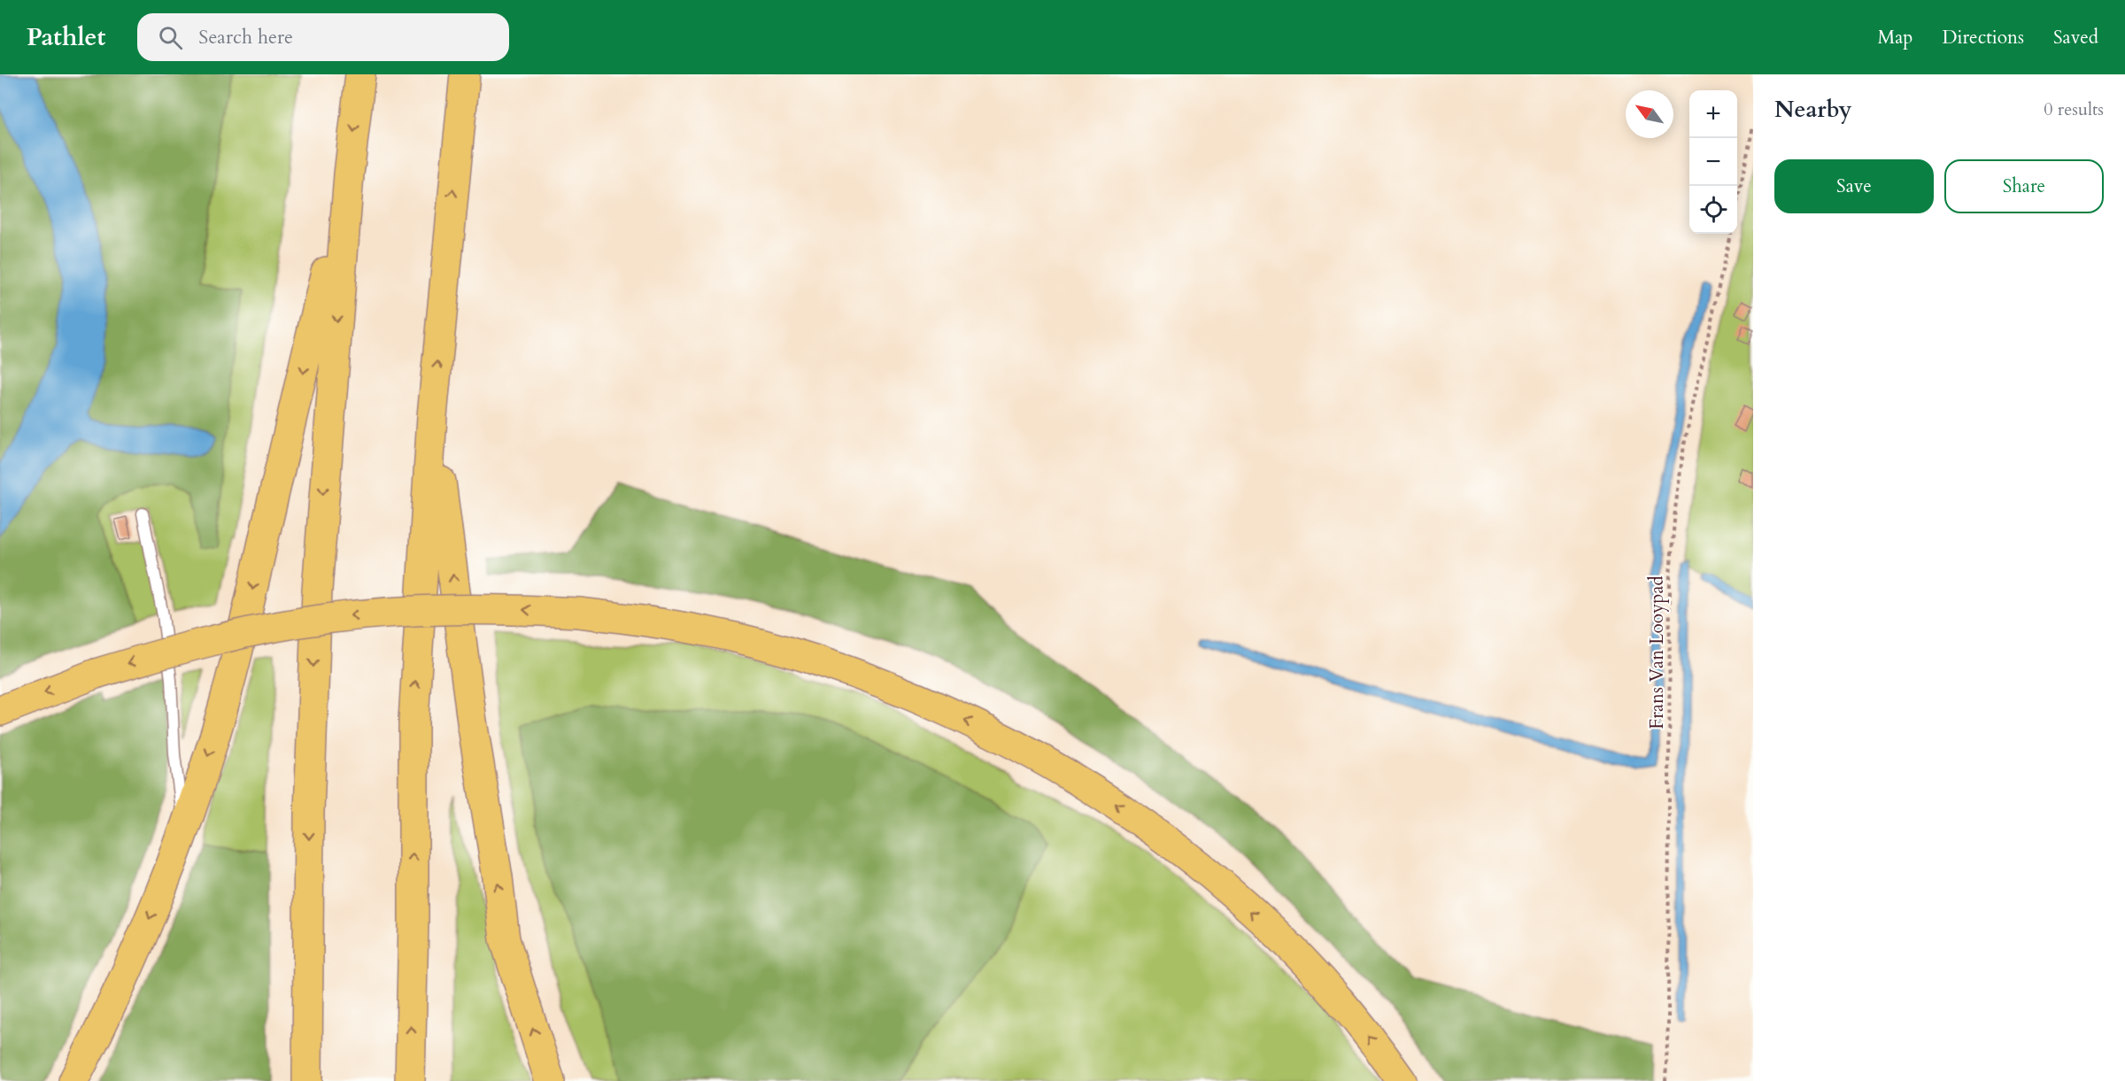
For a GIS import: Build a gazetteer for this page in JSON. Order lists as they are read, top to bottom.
{
  "streets": {
    "path": ["Frans Van Looypad"]
  },
  "north": "top left",
  "page": {
    "header": "Pathlet",
    "search": "Search here",
    "nav": ["Map", "Directions", "Saved"],
    "heading": ["Nearby", "0 results"],
    "map_buttons": ["+", "−"],
    "buttons": ["Save", "Share"]
  }
}
